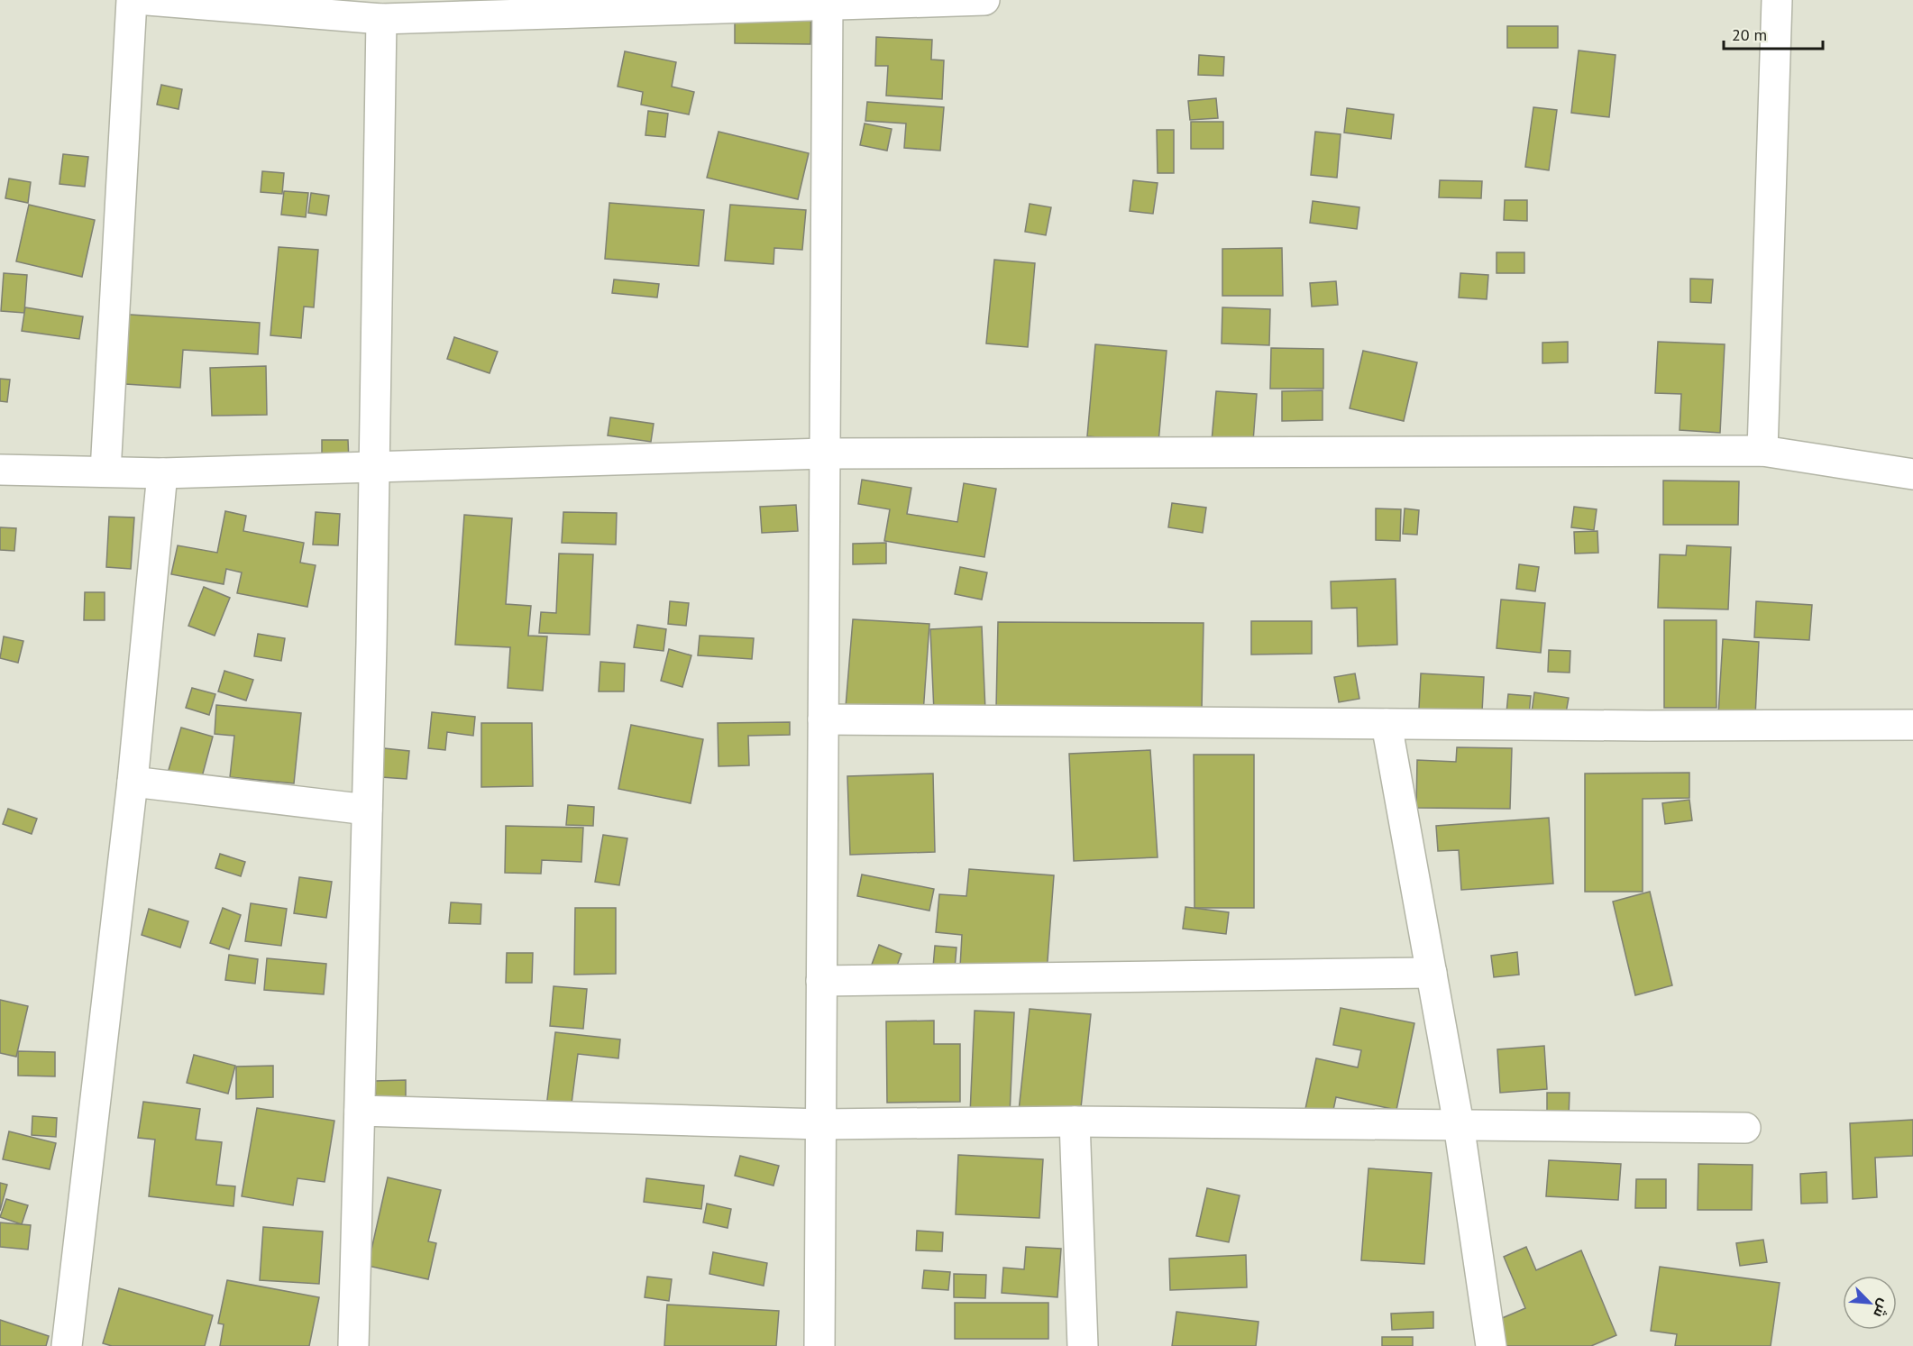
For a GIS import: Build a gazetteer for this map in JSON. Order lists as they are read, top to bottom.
{
  "scale_bar": "20 m",
  "north": "bottom right"
}
